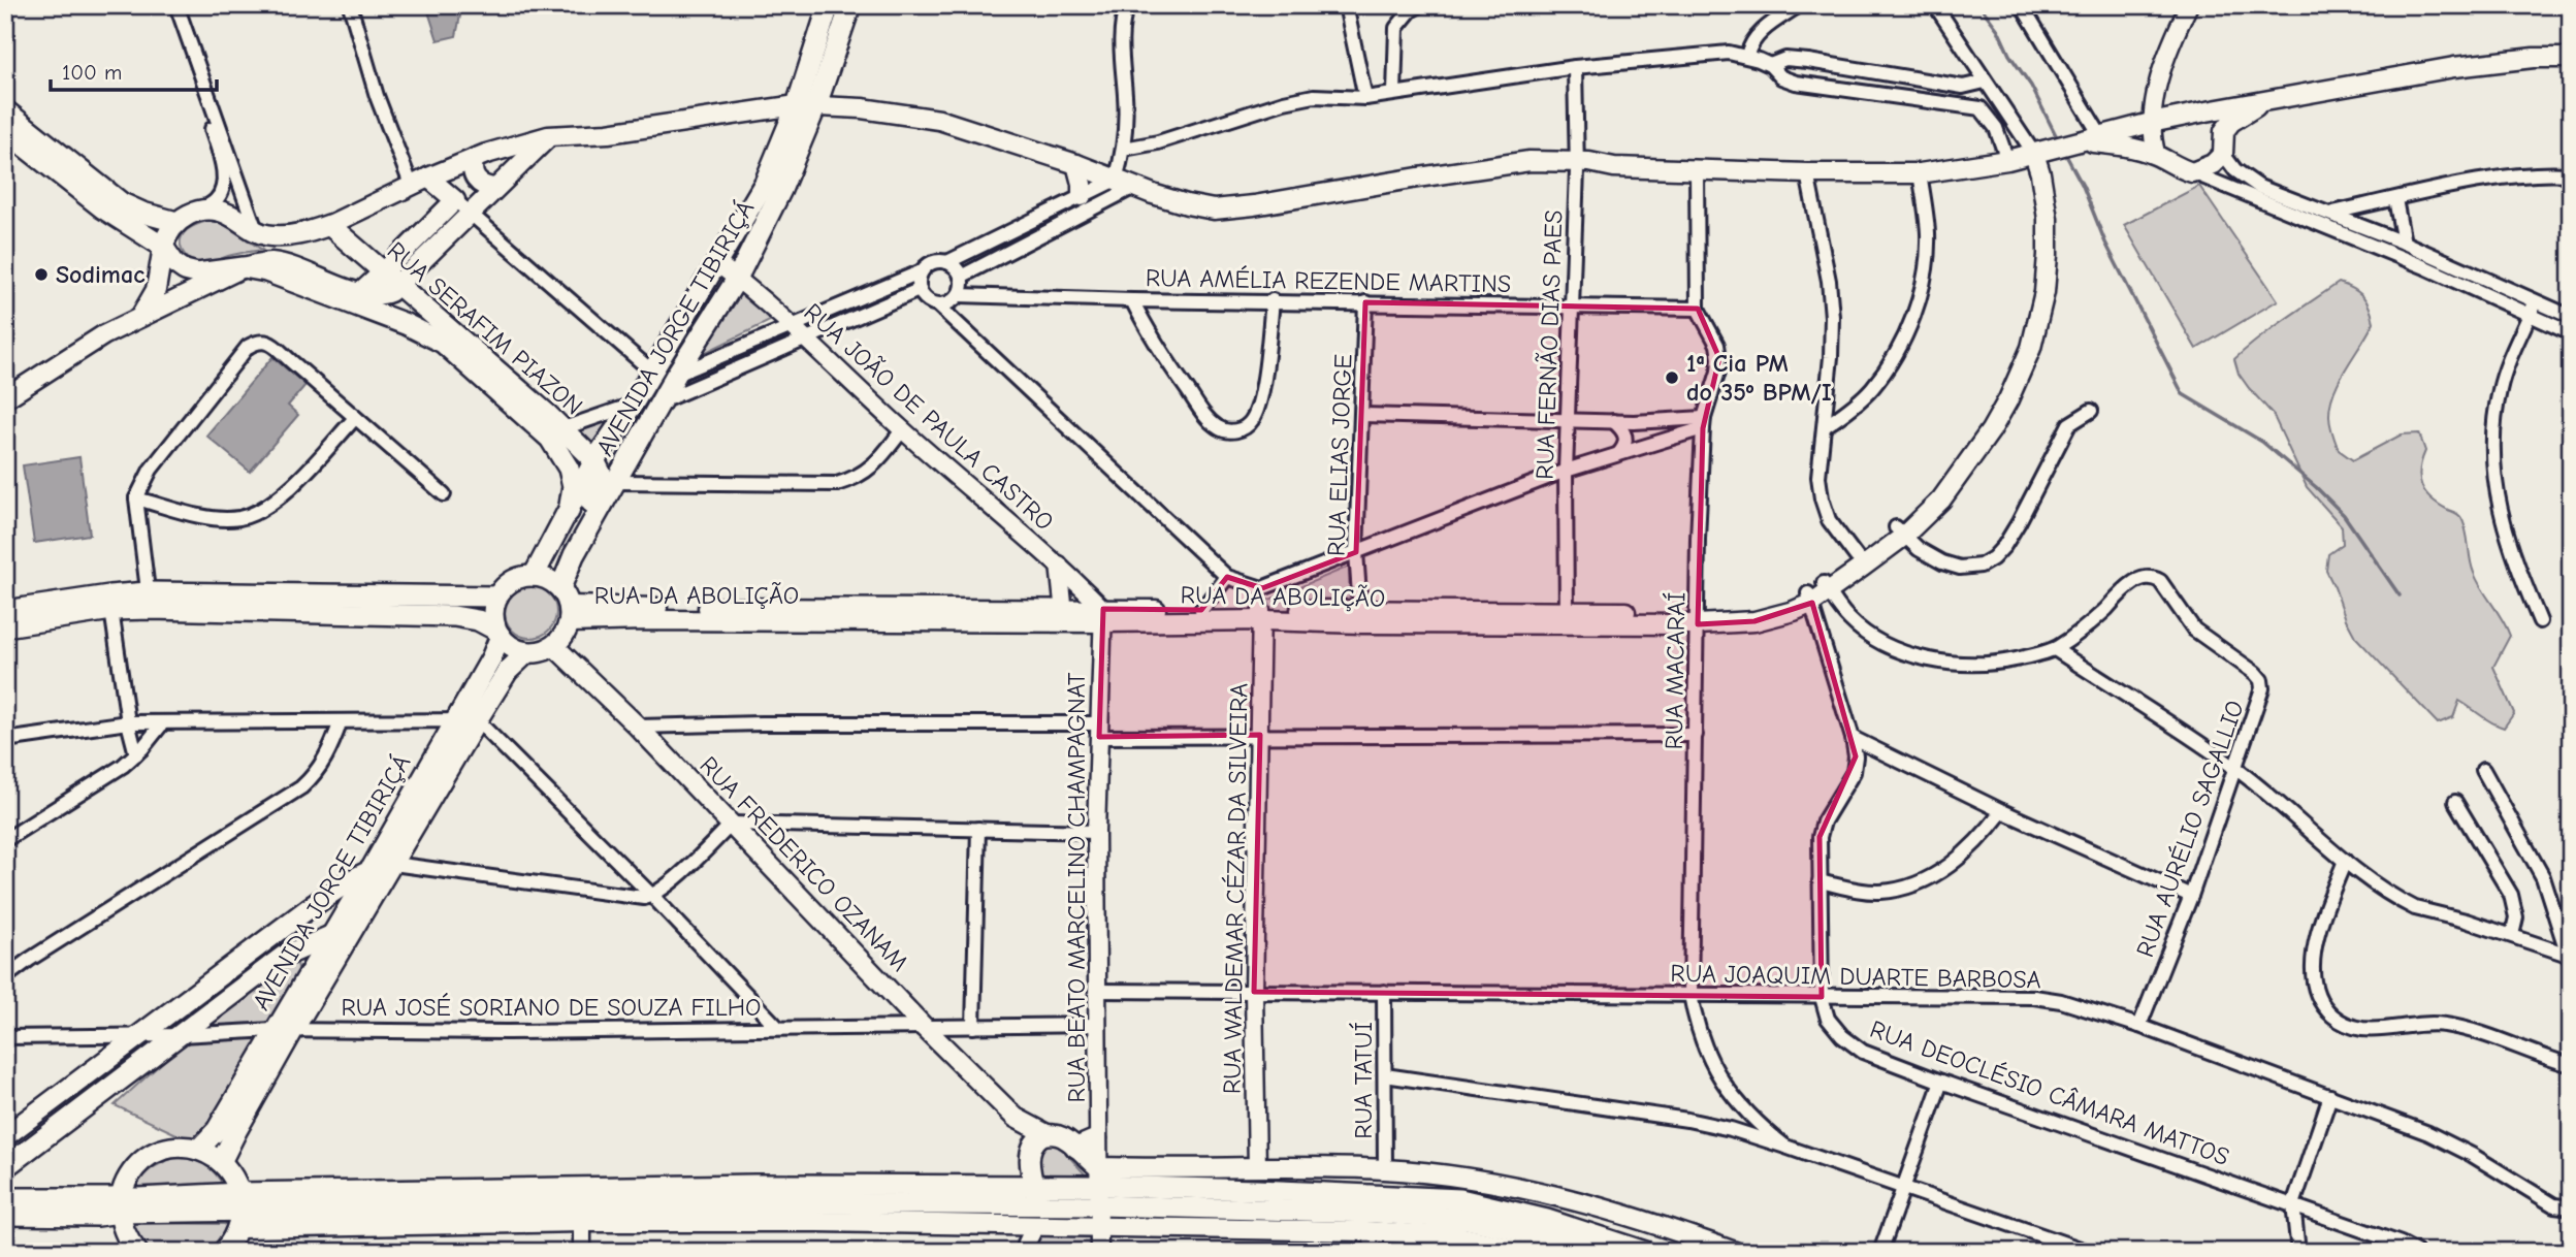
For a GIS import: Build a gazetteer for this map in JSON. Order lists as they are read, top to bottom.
{
  "streets": {
    "main road": [
      "RUA SERAFIM PIAZON",
      "AVENIDA JORGE TIBIRIÇÁ",
      "RUA DA ABOLIÇÃO",
      "RUA FREDERICO OZANAM"
    ],
    "street": [
      "RUA AMÉLIA REZENDE MARTINS",
      "RUA FERNÃO DIAS PAES",
      "RUA JOÃO DE PAULA CASTRO",
      "RUA ELIAS JORGE",
      "RUA MACARAÍ",
      "RUA AURÉLIO SAGALLIO",
      "RUA BEATO MARCELINO CHAMPAGNAT",
      "RUA WALDEMAR CÉZAR DA SILVEIRA",
      "RUA JOAQUIM DUARTE BARBOSA",
      "RUA JOSÉ SORIANO DE SOUZA FILHO",
      "RUA TATUÍ",
      "RUA DEOCLÉSIO CÂMARA MATTOS"
    ]
  },
  "crossings": [
    ["RUA AMÉLIA REZENDE MARTINS", "RUA FERNÃO DIAS PAES"],
    ["RUA AMÉLIA REZENDE MARTINS", "RUA ELIAS JORGE"],
    ["RUA AMÉLIA REZENDE MARTINS", "RUA MACARAÍ"],
    ["RUA SERAFIM PIAZON", "AVENIDA JORGE TIBIRIÇÁ"],
    ["AVENIDA JORGE TIBIRIÇÁ", "RUA JOÃO DE PAULA CASTRO"],
    ["AVENIDA JORGE TIBIRIÇÁ", "RUA DA ABOLIÇÃO"],
    ["AVENIDA JORGE TIBIRIÇÁ", "RUA FREDERICO OZANAM"],
    ["AVENIDA JORGE TIBIRIÇÁ", "RUA JOSÉ SORIANO DE SOUZA FILHO"],
    ["RUA FERNÃO DIAS PAES", "RUA DA ABOLIÇÃO"],
    ["RUA JOÃO DE PAULA CASTRO", "RUA DA ABOLIÇÃO"],
    ["RUA JOÃO DE PAULA CASTRO", "RUA BEATO MARCELINO CHAMPAGNAT"],
    ["RUA ELIAS JORGE", "RUA DA ABOLIÇÃO"],
    ["RUA DA ABOLIÇÃO", "RUA MACARAÍ"],
    ["RUA DA ABOLIÇÃO", "RUA FREDERICO OZANAM"],
    ["RUA DA ABOLIÇÃO", "RUA BEATO MARCELINO CHAMPAGNAT"],
    ["RUA DA ABOLIÇÃO", "RUA WALDEMAR CÉZAR DA SILVEIRA"],
    ["RUA DA ABOLIÇÃO", "RUA DEOCLÉSIO CÂMARA MATTOS"],
    ["RUA MACARAÍ", "RUA JOAQUIM DUARTE BARBOSA"],
    ["RUA AURÉLIO SAGALLIO", "RUA JOAQUIM DUARTE BARBOSA"],
    ["RUA FREDERICO OZANAM", "RUA BEATO MARCELINO CHAMPAGNAT"],
    ["RUA FREDERICO OZANAM", "RUA JOSÉ SORIANO DE SOUZA FILHO"],
    ["RUA BEATO MARCELINO CHAMPAGNAT", "RUA JOAQUIM DUARTE BARBOSA"],
    ["RUA BEATO MARCELINO CHAMPAGNAT", "RUA JOSÉ SORIANO DE SOUZA FILHO"],
    ["RUA WALDEMAR CÉZAR DA SILVEIRA", "RUA JOAQUIM DUARTE BARBOSA"],
    ["RUA JOAQUIM DUARTE BARBOSA", "RUA TATUÍ"],
    ["RUA JOAQUIM DUARTE BARBOSA", "RUA DEOCLÉSIO CÂMARA MATTOS"]
  ],
  "places": ["Sodimac", "1ª Cia PM do 35º BPM/I"],
  "scale_bar": "100 m"
}
